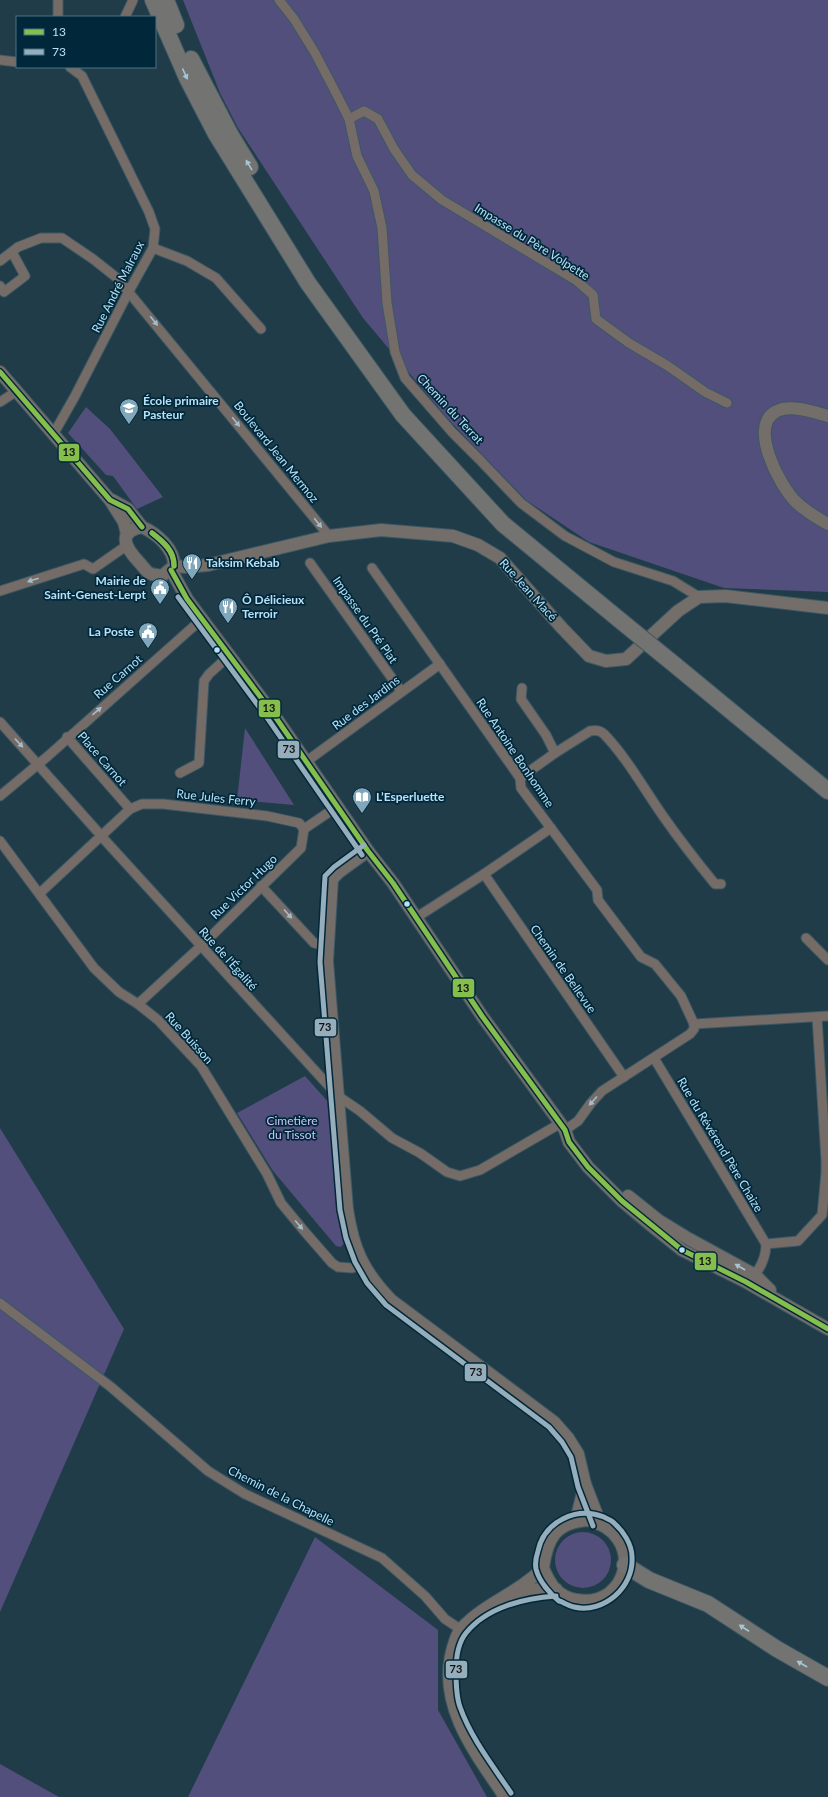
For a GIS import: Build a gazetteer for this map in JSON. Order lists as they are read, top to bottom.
{
  "streets": {
    "main road": ["Rue Jean Macé"],
    "street": [
      "Impasse du Père Volpette",
      "Rue André Malraux",
      "Chemin du Terrat",
      "Boulevard Jean Mermoz",
      "Impasse du Pré Plat",
      "Rue Carnot",
      "Rue des Jardins",
      "Rue Antoine Bonhomme",
      "Place Carnot",
      "Rue Jules Ferry",
      "Rue Victor Hugo",
      "Rue de l'Égalité",
      "Chemin de Bellevue",
      "Rue Buisson",
      "Rue du Révérend Père Chaize",
      "Chemin de la Chapelle"
    ]
  },
  "crossings": [
    ["Impasse du Père Volpette", "Chemin du Terrat"],
    ["Rue André Malraux", "Boulevard Jean Mermoz"],
    ["Chemin du Terrat", "Rue Jean Macé"],
    ["Boulevard Jean Mermoz", "Rue Jean Macé"],
    ["Impasse du Pré Plat", "Rue des Jardins"],
    ["Rue Carnot", "Place Carnot"],
    ["Rue des Jardins", "Rue Antoine Bonhomme"],
    ["Rue Antoine Bonhomme", "Rue de l'Égalité"],
    ["Place Carnot", "Rue Jules Ferry"],
    ["Rue Jules Ferry", "Rue Victor Hugo"],
    ["Rue Victor Hugo", "Rue de l'Égalité"],
    ["Rue Victor Hugo", "Rue Buisson"],
    ["Rue de l'Égalité", "Chemin de Bellevue"],
    ["Rue de l'Égalité", "Rue du Révérend Père Chaize"]
  ],
  "one_way": ["Rue Carnot", "Rue Buisson"],
  "parks": ["Cimetière du Tissot"],
  "places": {
    "school or university": ["École primaire Pasteur"],
    "restaurant": ["Taksim Kebab", "Ô Délicieux Terroir"],
    "public building": ["Mairie de Saint-Genest-Lerpt", "La Poste"],
    "library": ["L’Esperluette"]
  },
  "lines": ["transit line 13", "transit line 73"],
  "legend": ["13", "73"]
}
